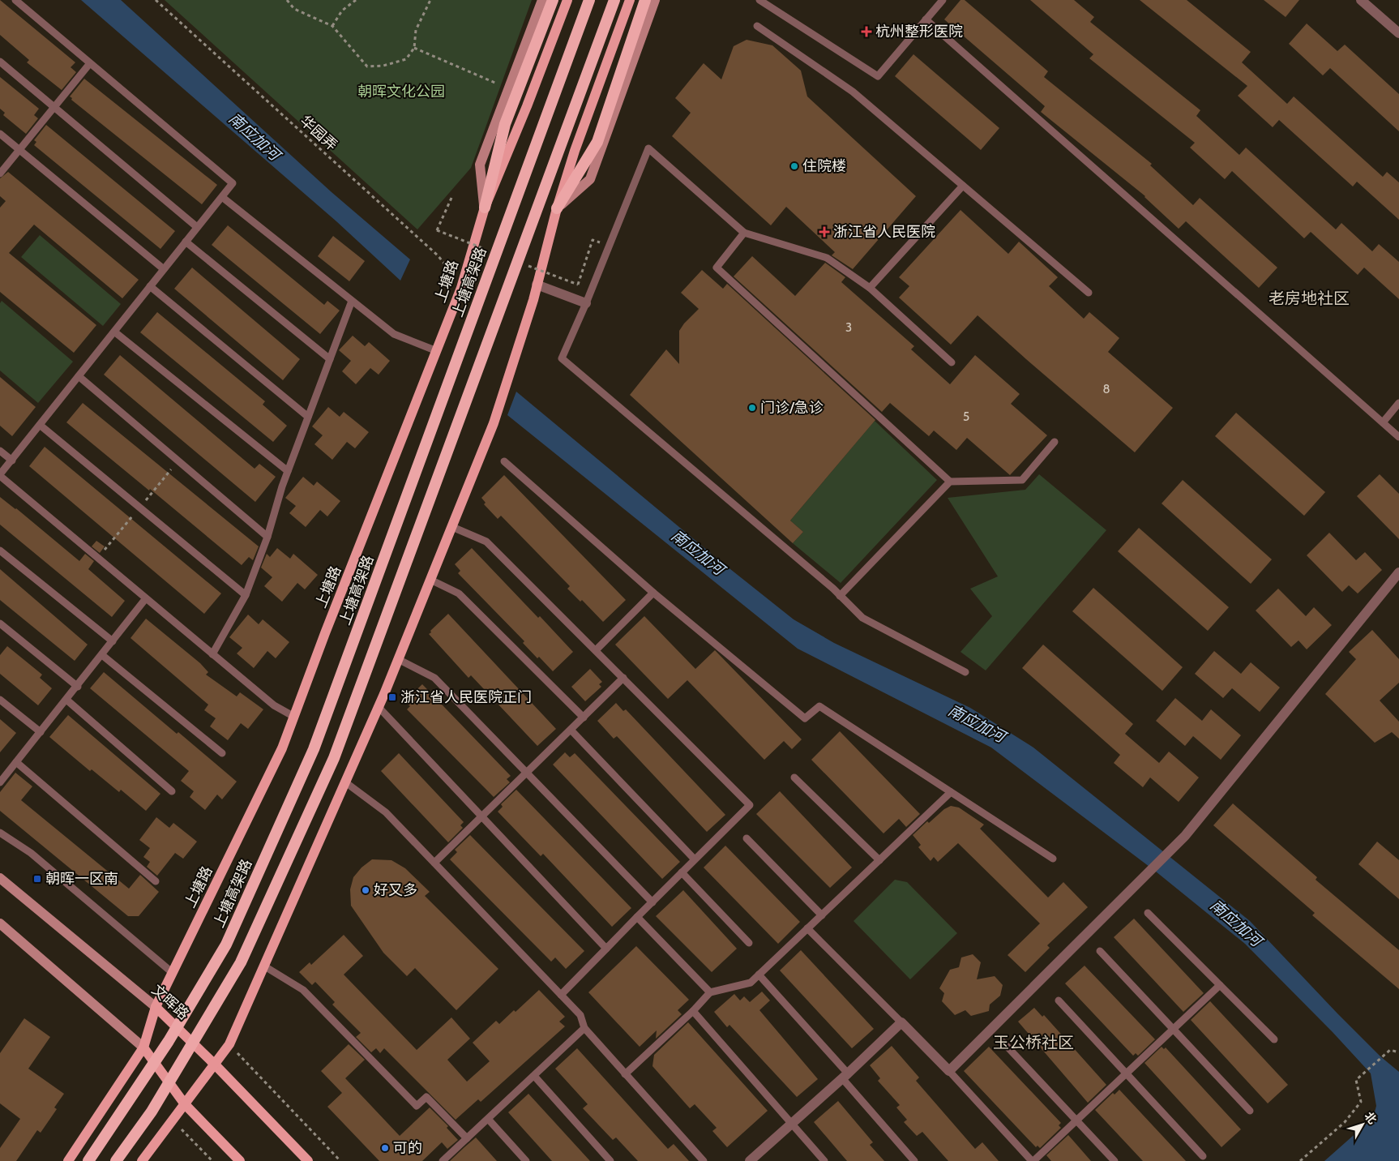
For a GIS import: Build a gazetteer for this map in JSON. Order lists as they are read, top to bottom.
{
  "streets": {
    "highway": ["上塘高架路"],
    "main road": ["上塘路", "文晖路"],
    "path": ["华园弄"]
  },
  "crossings": [
    ["华园弄", "上塘路"],
    ["上塘路", "文晖路"]
  ],
  "districts": ["老房地社区", "玉公桥社区"],
  "water": ["南应加河"],
  "parks": ["朝晖文化公园"],
  "places": {
    "health": ["杭州整形医院", "浙江省人民医院"],
    "other": [
      "住院楼",
      "门诊/急诊",
      "好又多",
      "可的"
    ],
    "transit": ["浙江省人民医院正门", "朝晖一区南"]
  },
  "house_numbers": ["3", "8", "5"],
  "north": "top right"
}
